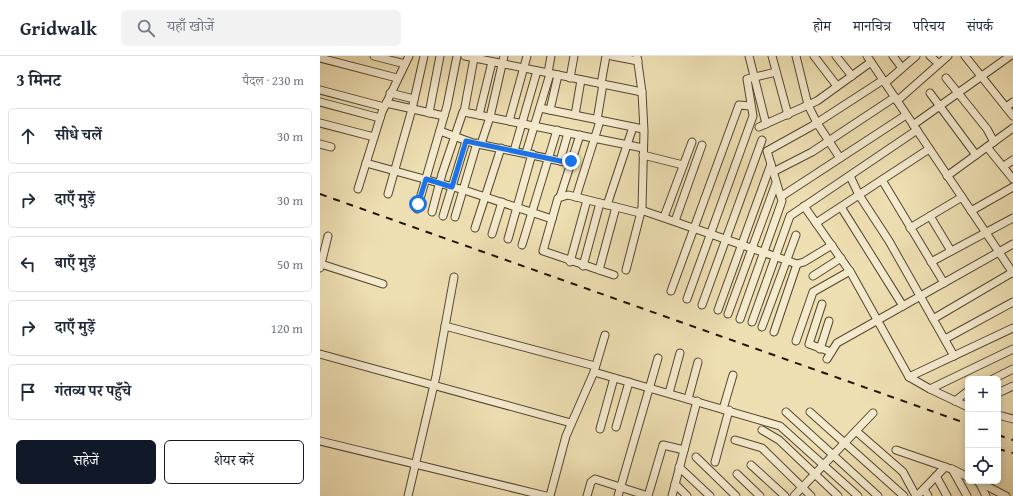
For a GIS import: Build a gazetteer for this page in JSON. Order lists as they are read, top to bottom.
{
  "page": {
    "header": "Gridwalk",
    "search": "यहाँ खोजें",
    "nav": [
      "होम",
      "मानचित्र",
      "परिचय",
      "संपर्क"
    ],
    "heading": ["3 मिनट", "पैदल · 230 m"],
    "list": [
      ["सीधे चलें", "30 m"],
      ["दाएँ मुड़ें", "30 m"],
      ["बाएँ मुड़ें", "50 m"],
      ["दाएँ मुड़ें", "120 m"],
      "गंतव्य पर पहुँचे"
    ],
    "map_buttons": ["+", "−"],
    "buttons": ["सहेजें", "शेयर करें"]
  }
}
